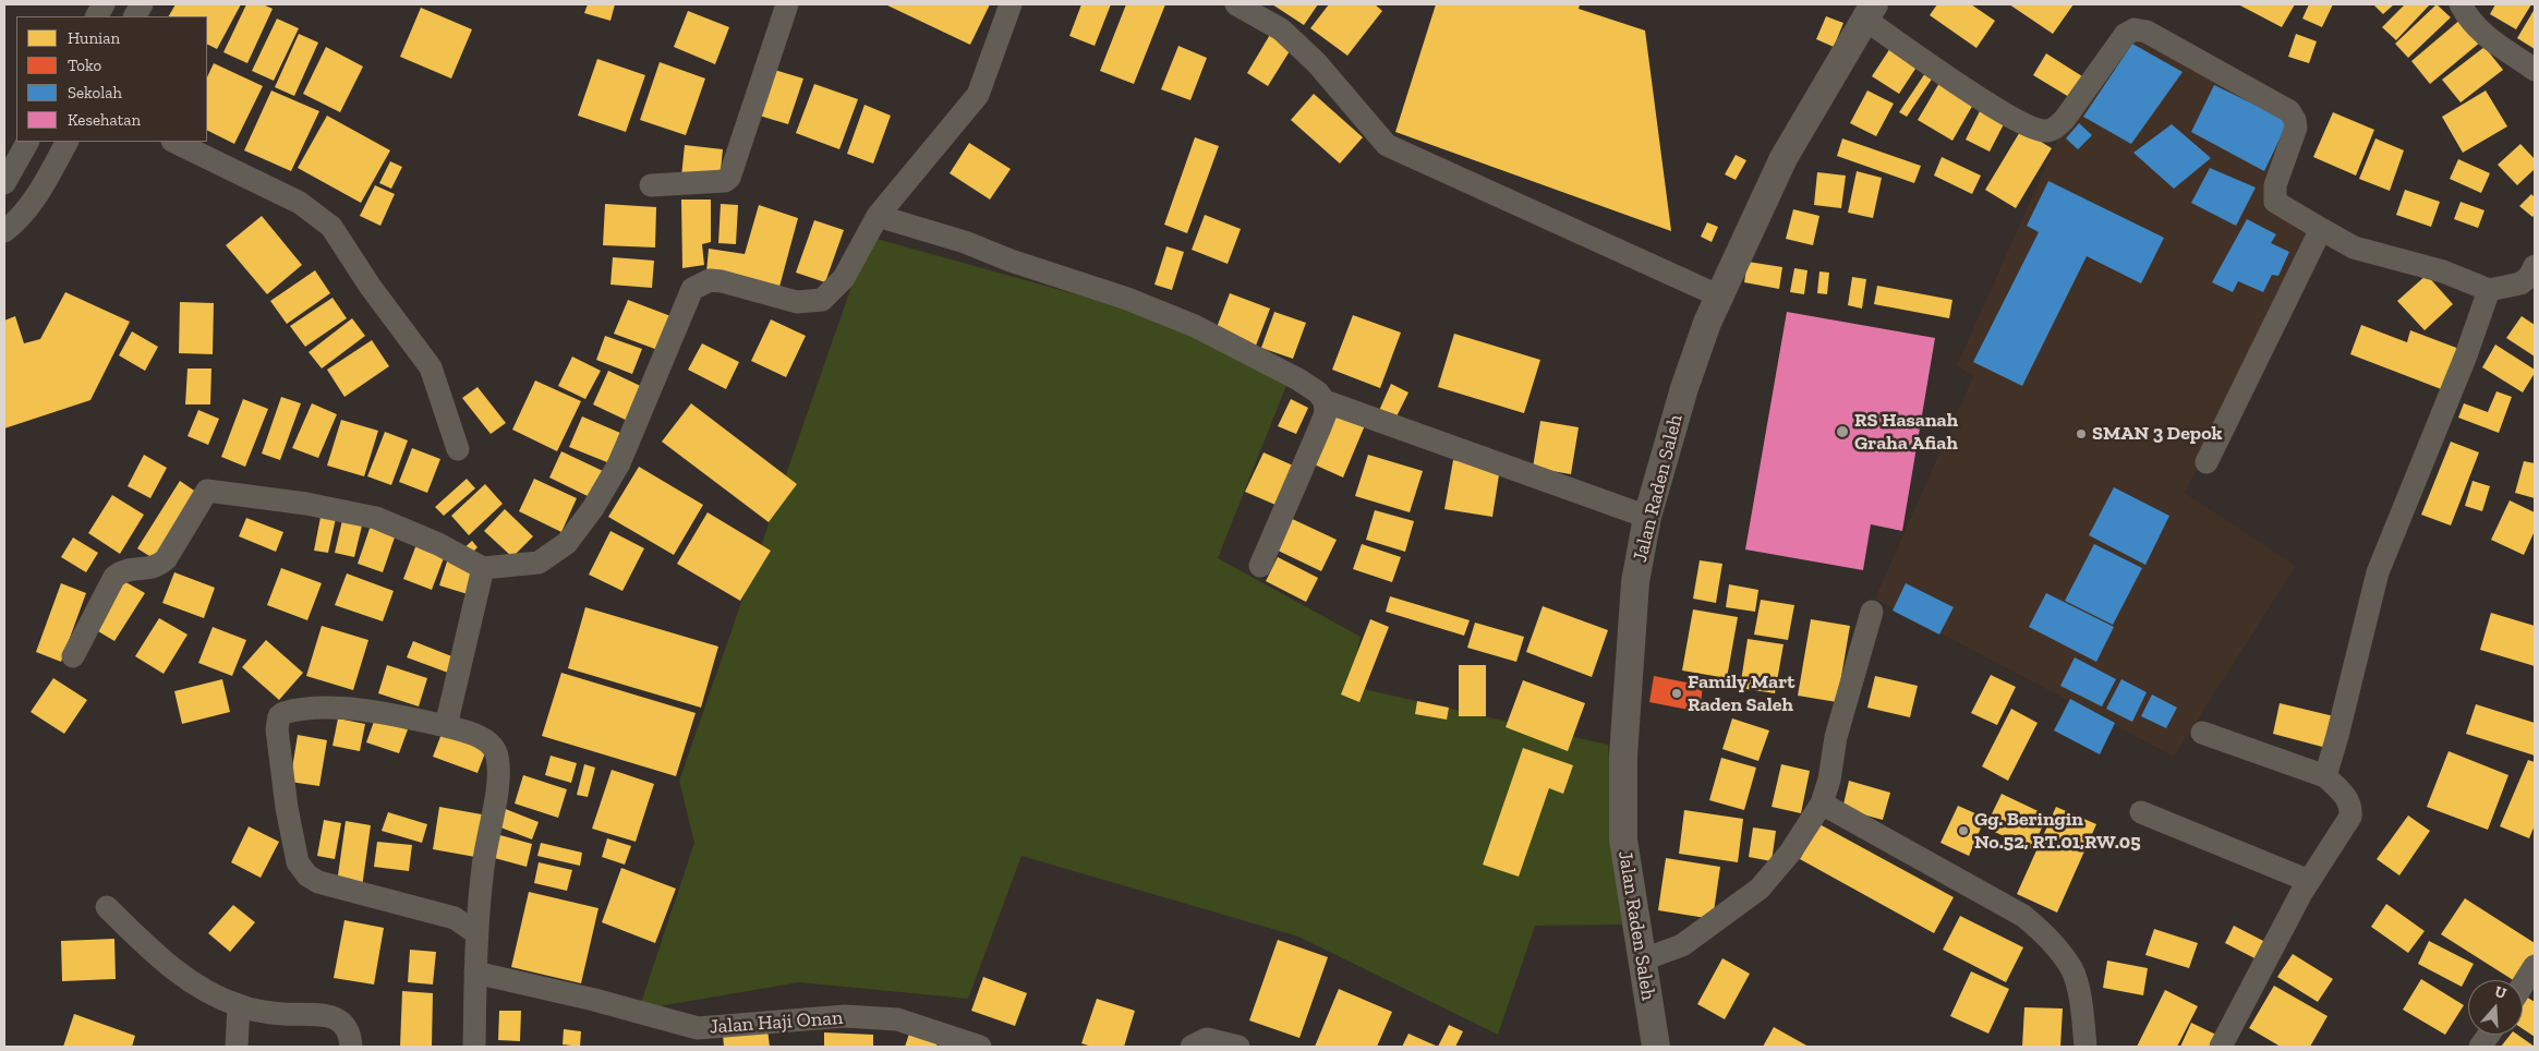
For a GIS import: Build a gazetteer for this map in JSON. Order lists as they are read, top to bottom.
{
  "streets": {
    "street": ["Jalan Raden Saleh", "Jalan Haji Onan"]
  },
  "places": [
    "RS Hasanah Graha Afiah",
    "SMAN 3 Depok",
    "Family Mart Raden Saleh",
    "Gg. Beringin No.52, RT.01,RW.05"
  ],
  "legend": [
    "Hunian",
    "Toko",
    "Sekolah",
    "Kesehatan"
  ],
  "north": "top"
}
